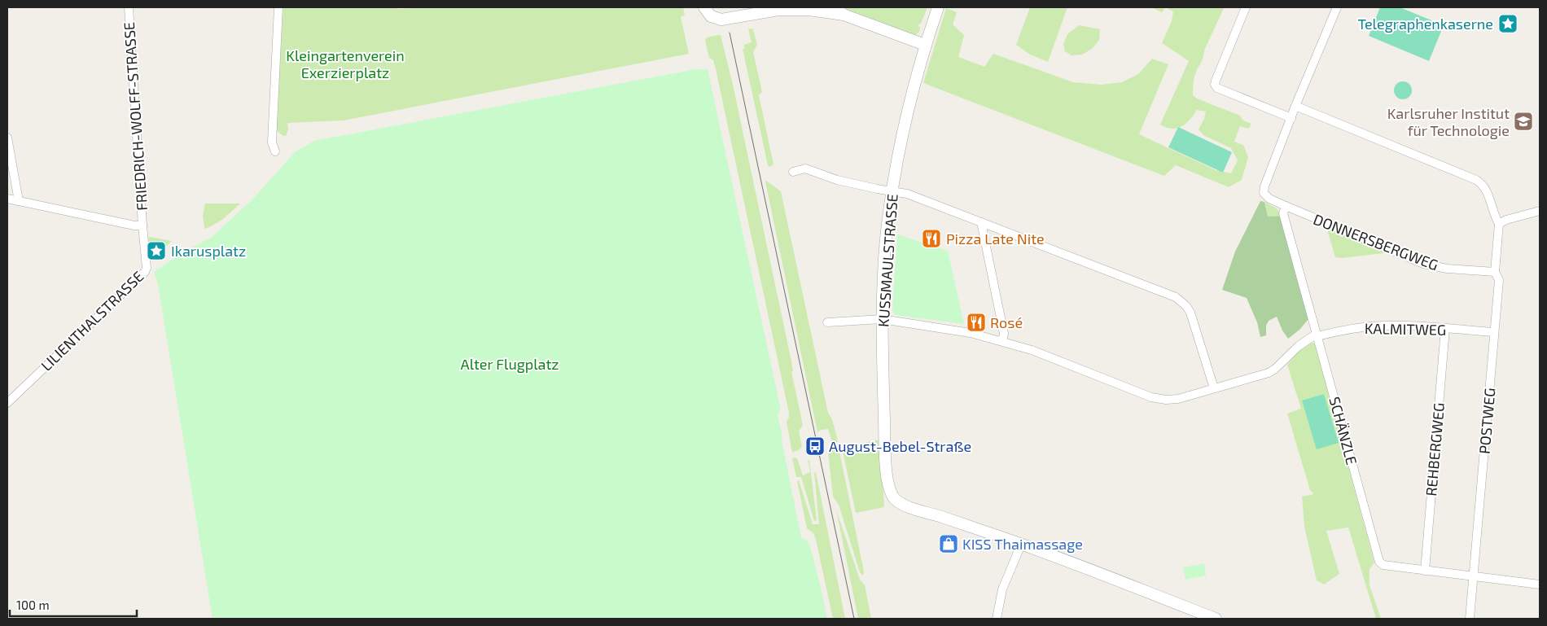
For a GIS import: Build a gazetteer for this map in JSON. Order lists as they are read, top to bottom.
{
  "streets": {
    "street": [
      "FRIEDRICH-WOLFF-STRASSE",
      "DONNERSBERGWEG",
      "KUSSMAULSTRASSE",
      "LILIENTHALSTRASSE",
      "KALMITWEG",
      "POSTWEG",
      "SCHÄNZLE",
      "REHBERGWEG"
    ]
  },
  "crossings": [
    ["FRIEDRICH-WOLFF-STRASSE", "LILIENTHALSTRASSE"],
    ["DONNERSBERGWEG", "POSTWEG"],
    ["DONNERSBERGWEG", "SCHÄNZLE"],
    ["KALMITWEG", "POSTWEG"],
    ["KALMITWEG", "SCHÄNZLE"],
    ["KALMITWEG", "REHBERGWEG"],
    ["POSTWEG", "SCHÄNZLE"],
    ["SCHÄNZLE", "REHBERGWEG"]
  ],
  "parks": ["Kleingartenverein Exerzierplatz", "Alter Flugplatz"],
  "places": {
    "place": ["Telegraphenkaserne", "Ikarusplatz"],
    "school or university": ["Karlsruher Institut für Technologie"],
    "restaurant": ["Pizza Late Nite", "Rosé"],
    "bus stop": ["August-Bebel-Straße"],
    "shop": ["KISS Thaimassage"]
  },
  "scale_bar": "100 m"
}
